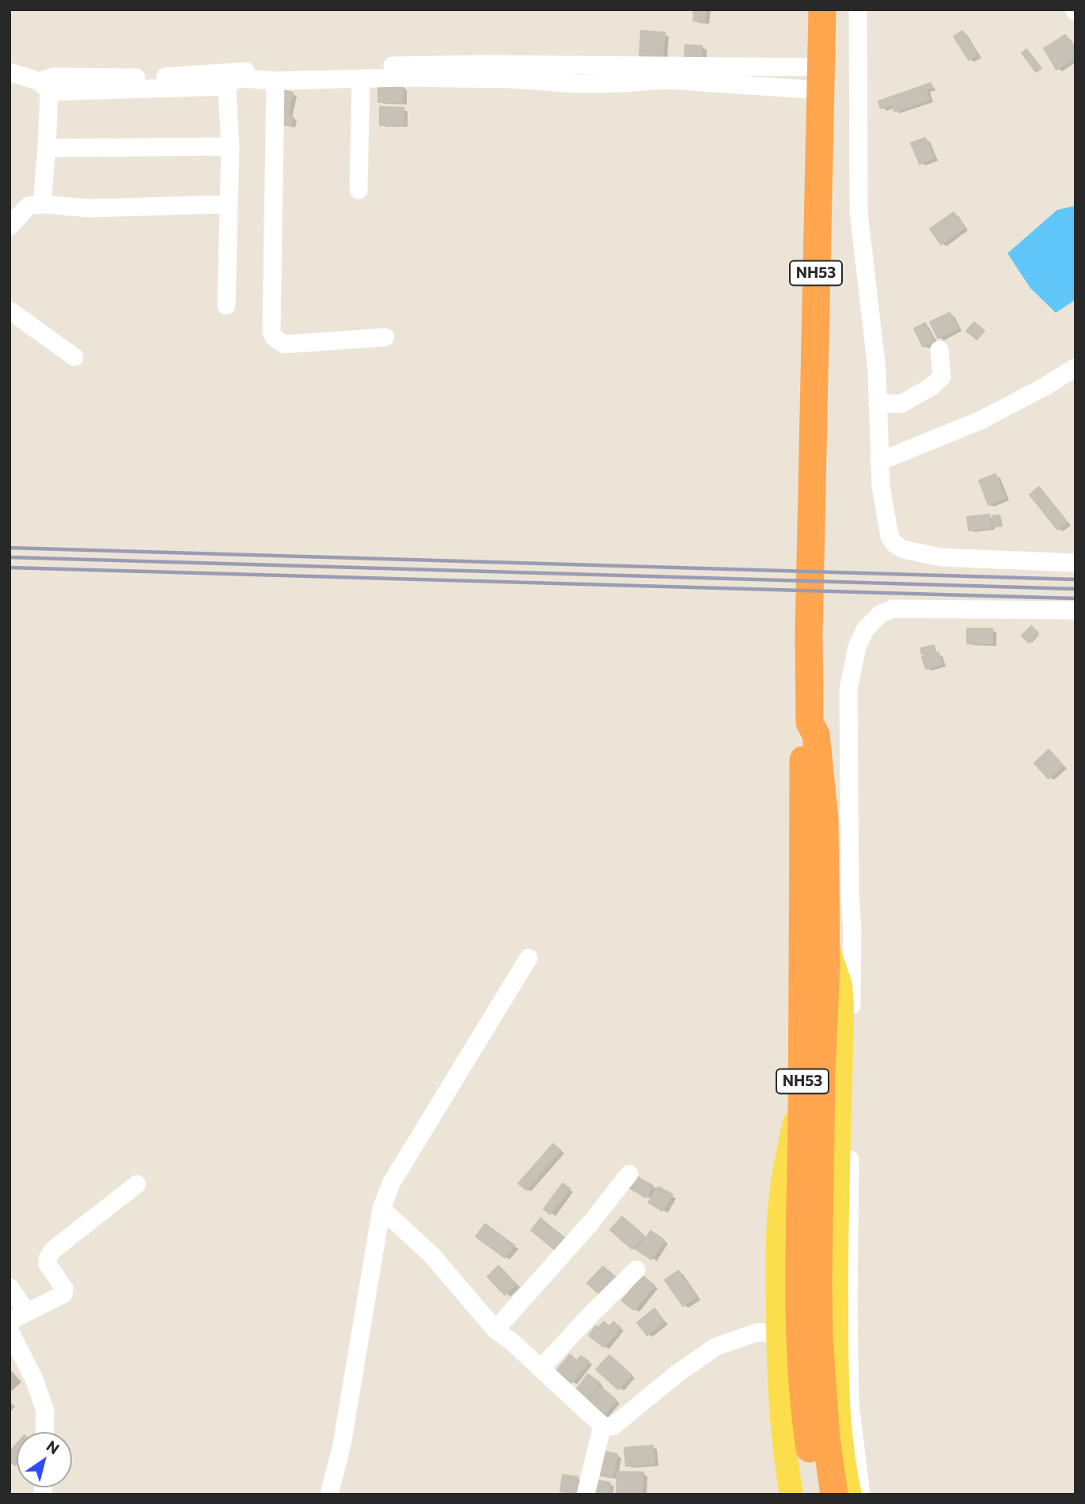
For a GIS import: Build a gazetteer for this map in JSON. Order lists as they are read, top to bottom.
{
  "streets": {
    "highway": ["NH53"]
  },
  "north": "top right"
}
